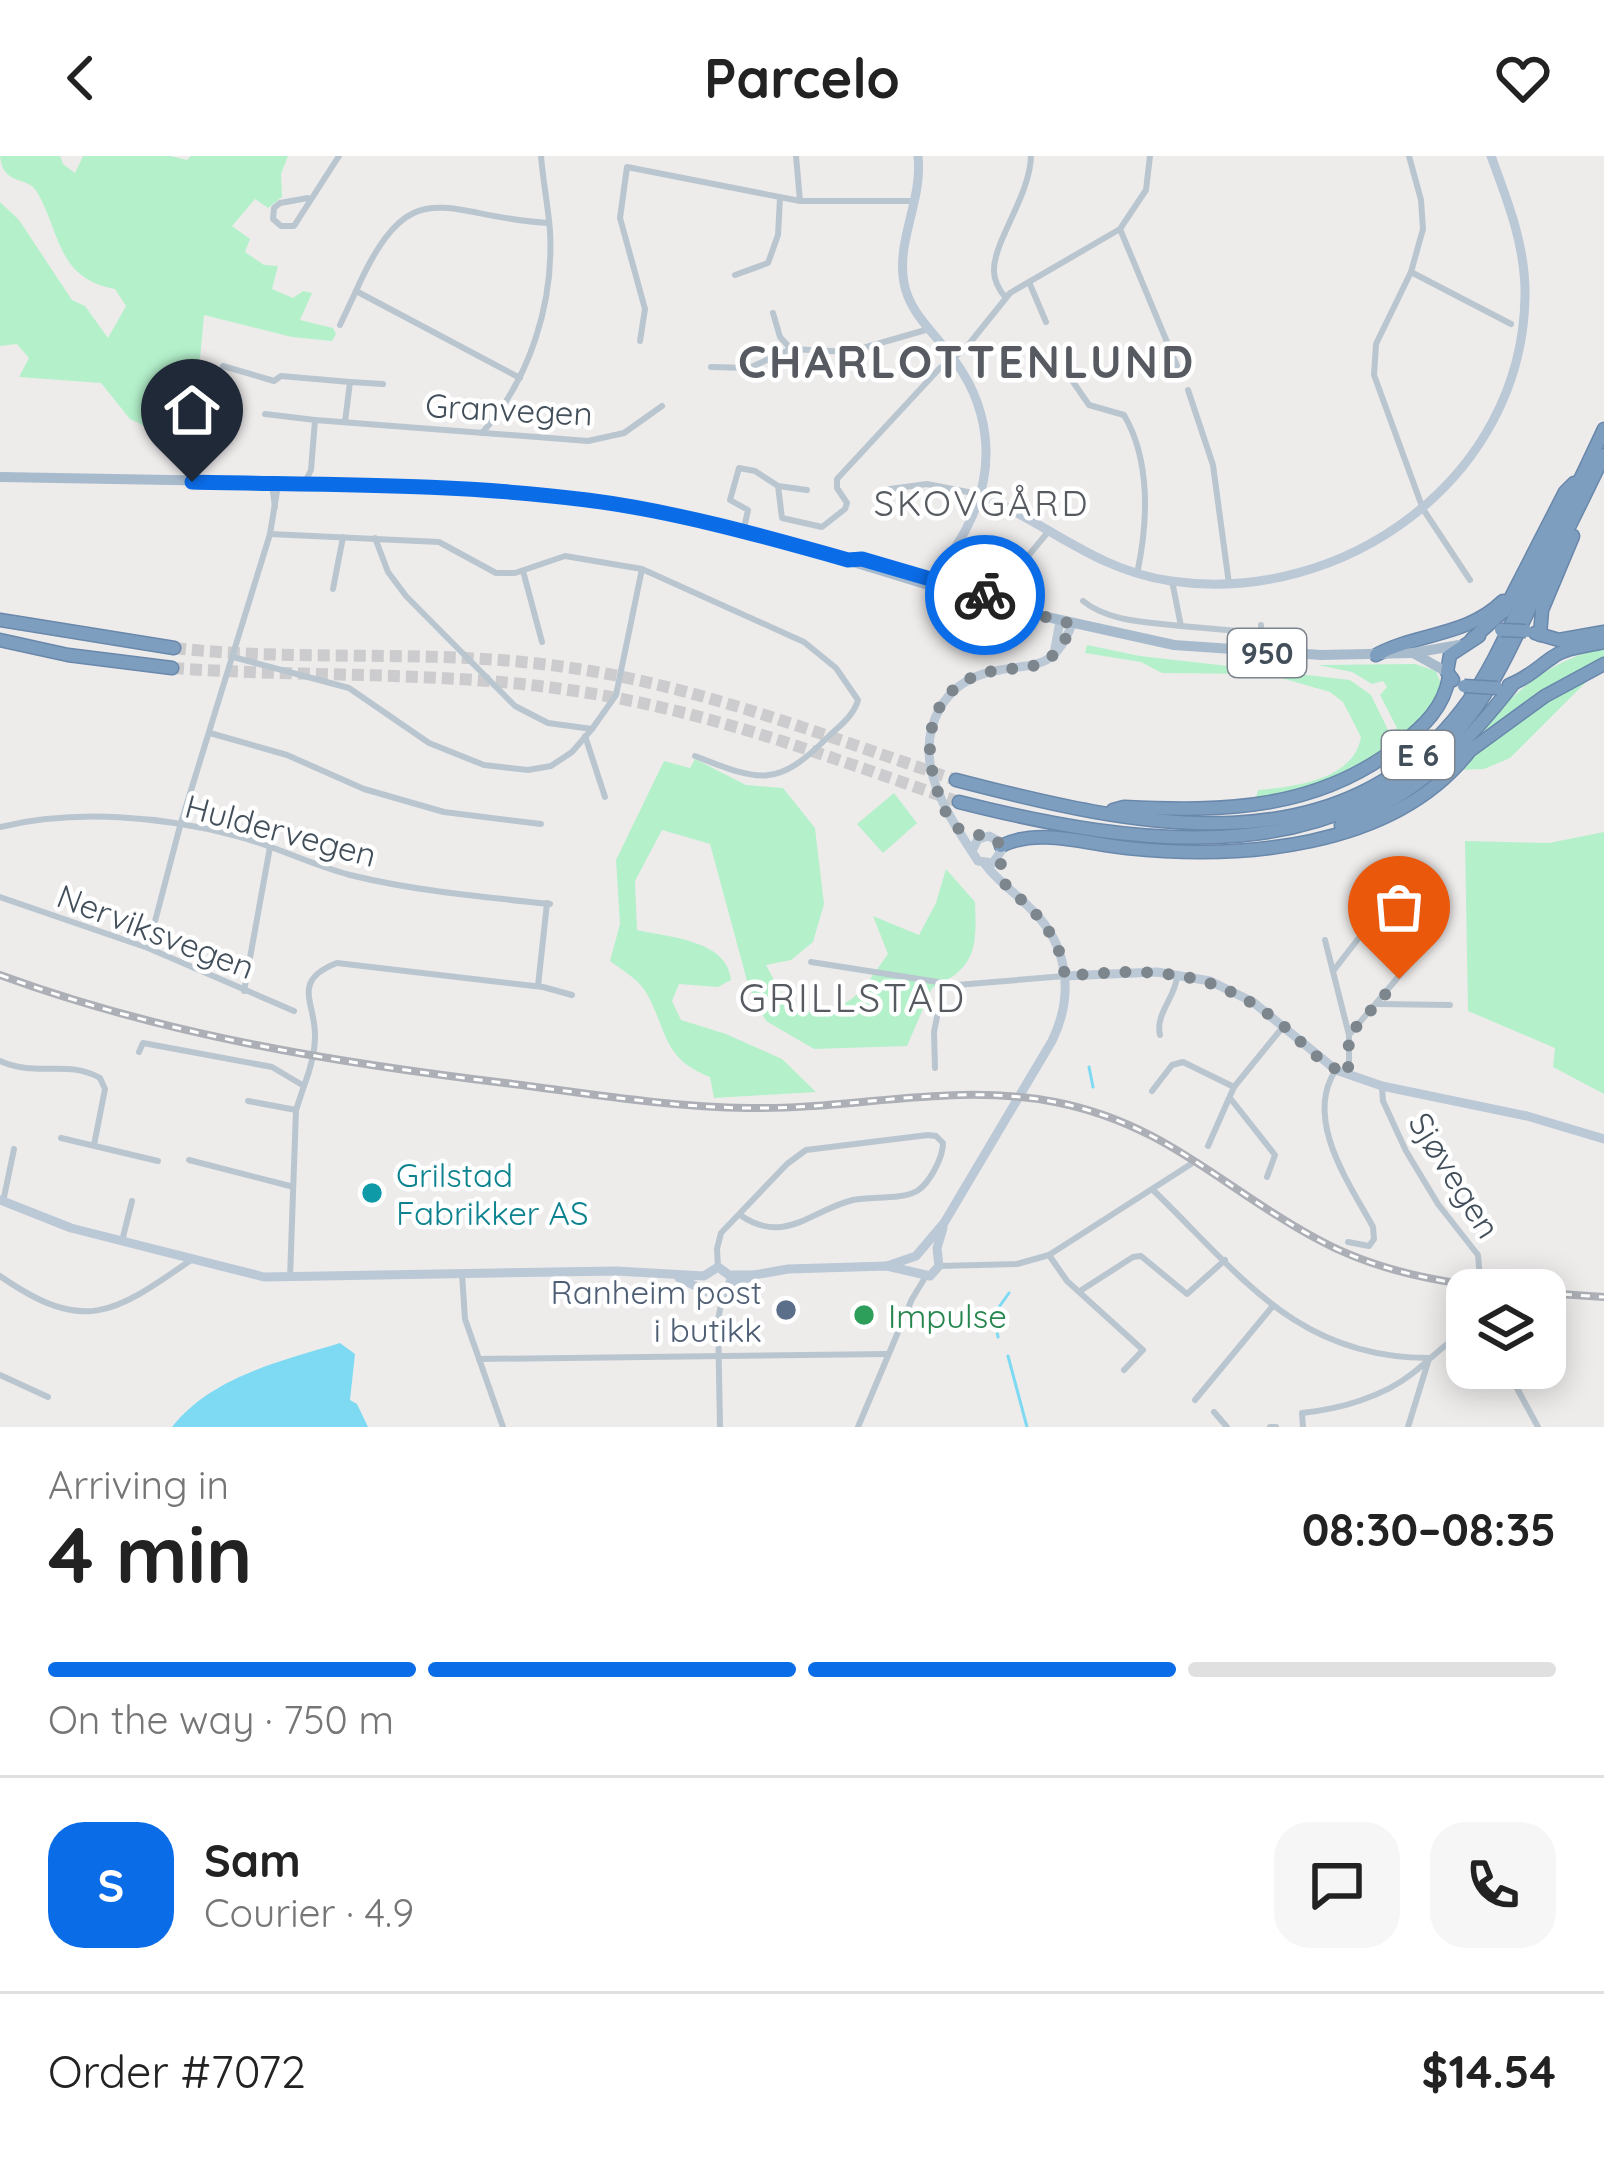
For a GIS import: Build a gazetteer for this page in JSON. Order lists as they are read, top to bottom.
{
  "streets": {
    "highway": ["E 6"],
    "main road": ["950"],
    "street": [
      "Granvegen",
      "Huldervegen",
      "Nerviksvegen",
      "Sjøvegen"
    ]
  },
  "crossings": [
    ["950", "E 6"]
  ],
  "districts": ["CHARLOTTENLUND", "SKOVGÅRD", "GRILLSTAD"],
  "places": ["Grilstad Fabrikker AS", "Ranheim post i butikk", "Impulse"],
  "page": {
    "header": "Parcelo",
    "heading": ["4 min", "Arriving in", "08:30–08:35"],
    "panel": [
      "Sam",
      "Courier · 4.9",
      "Order #7072",
      "$14.54"
    ],
    "bar": "On the way · 750 m",
    "round": "S"
  }
}
